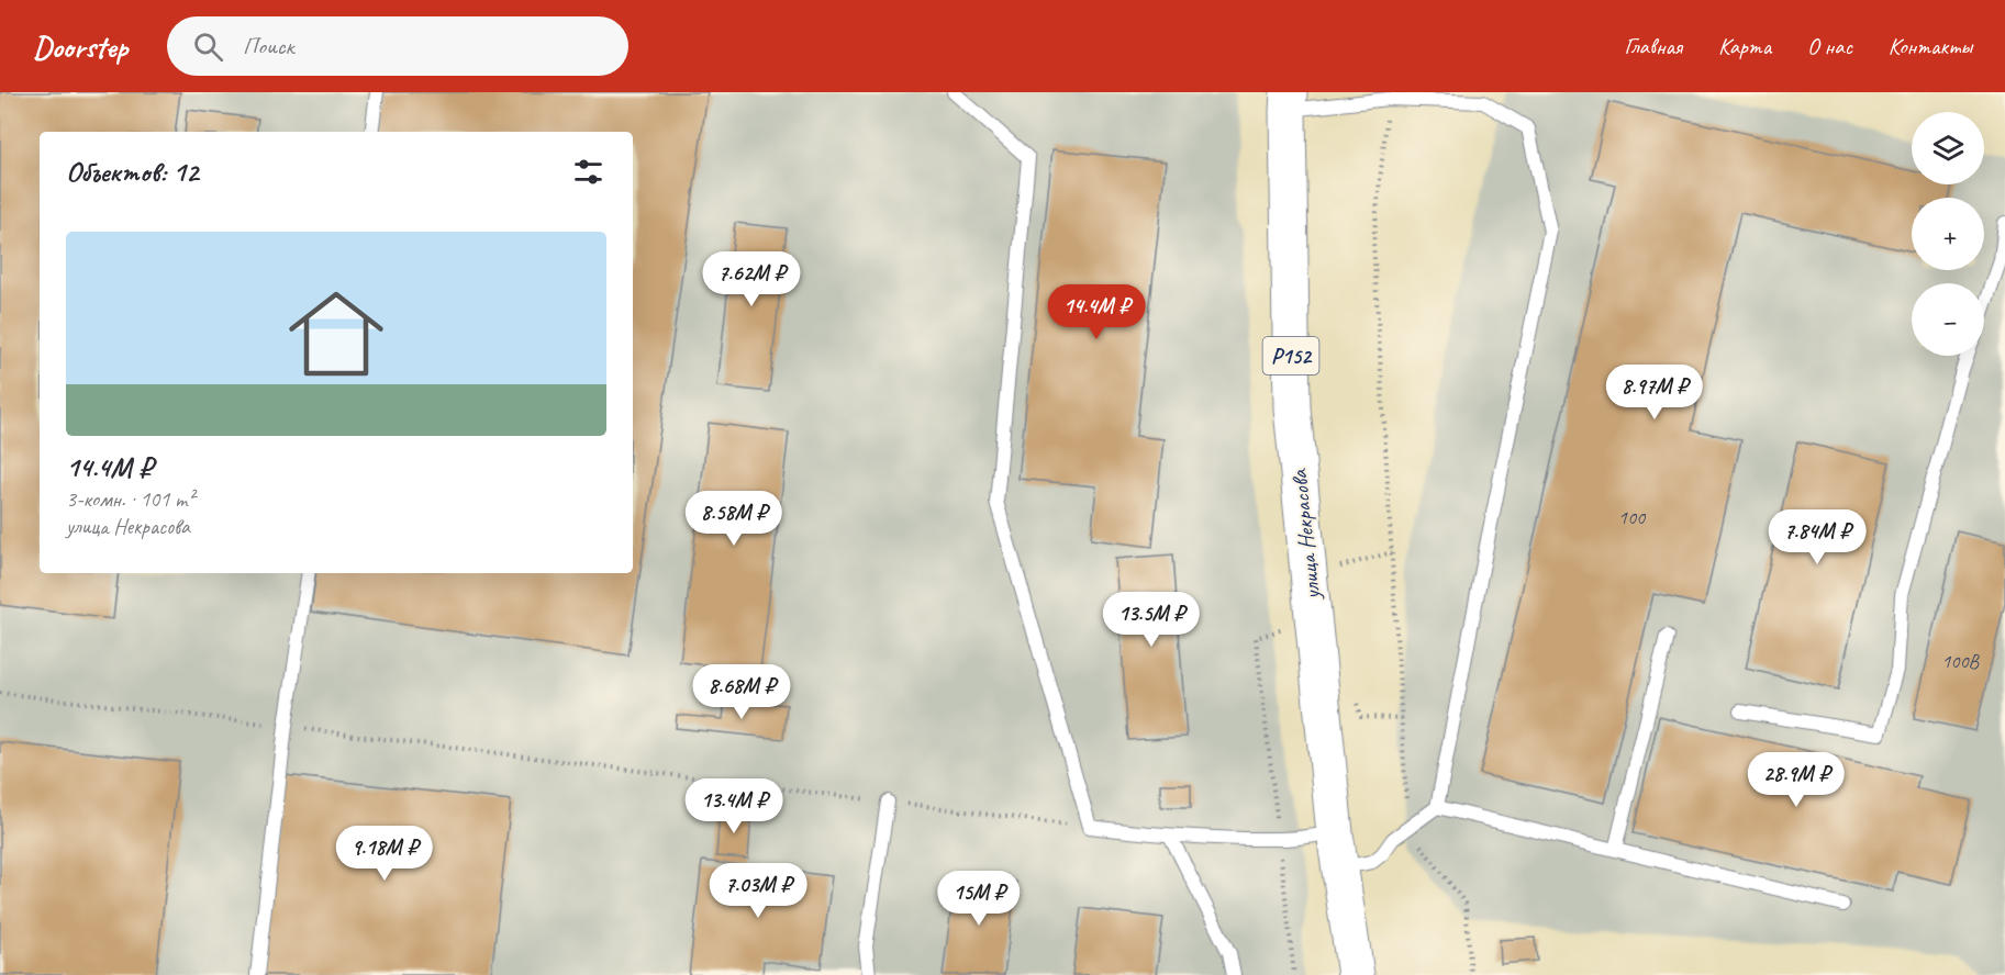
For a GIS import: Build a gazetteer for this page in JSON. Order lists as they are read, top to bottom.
{
  "streets": {
    "main road": ["Р152", "улица Некрасова"]
  },
  "house_numbers": ["100", "100В"],
  "page": {
    "header": "Doorstep",
    "search": "Поиск",
    "nav": [
      "Главная",
      "Карта",
      "О нас",
      "Контакты"
    ],
    "map_buttons": ["+", "−"],
    "heading": "Объектов: 12",
    "list": [
      {
        "name": "14.4M ₽",
        "note": "3-комн. · 101 m² · улица Некрасова"
      }
    ],
    "price": [
      "7.62M ₽",
      "14.4M ₽",
      "8.97M ₽",
      "8.58M ₽",
      "7.84M ₽",
      "13.5M ₽",
      "8.68M ₽",
      "28.9M ₽",
      "13.4M ₽",
      "9.18M ₽",
      "7.03M ₽",
      "15M ₽"
    ]
  }
}
